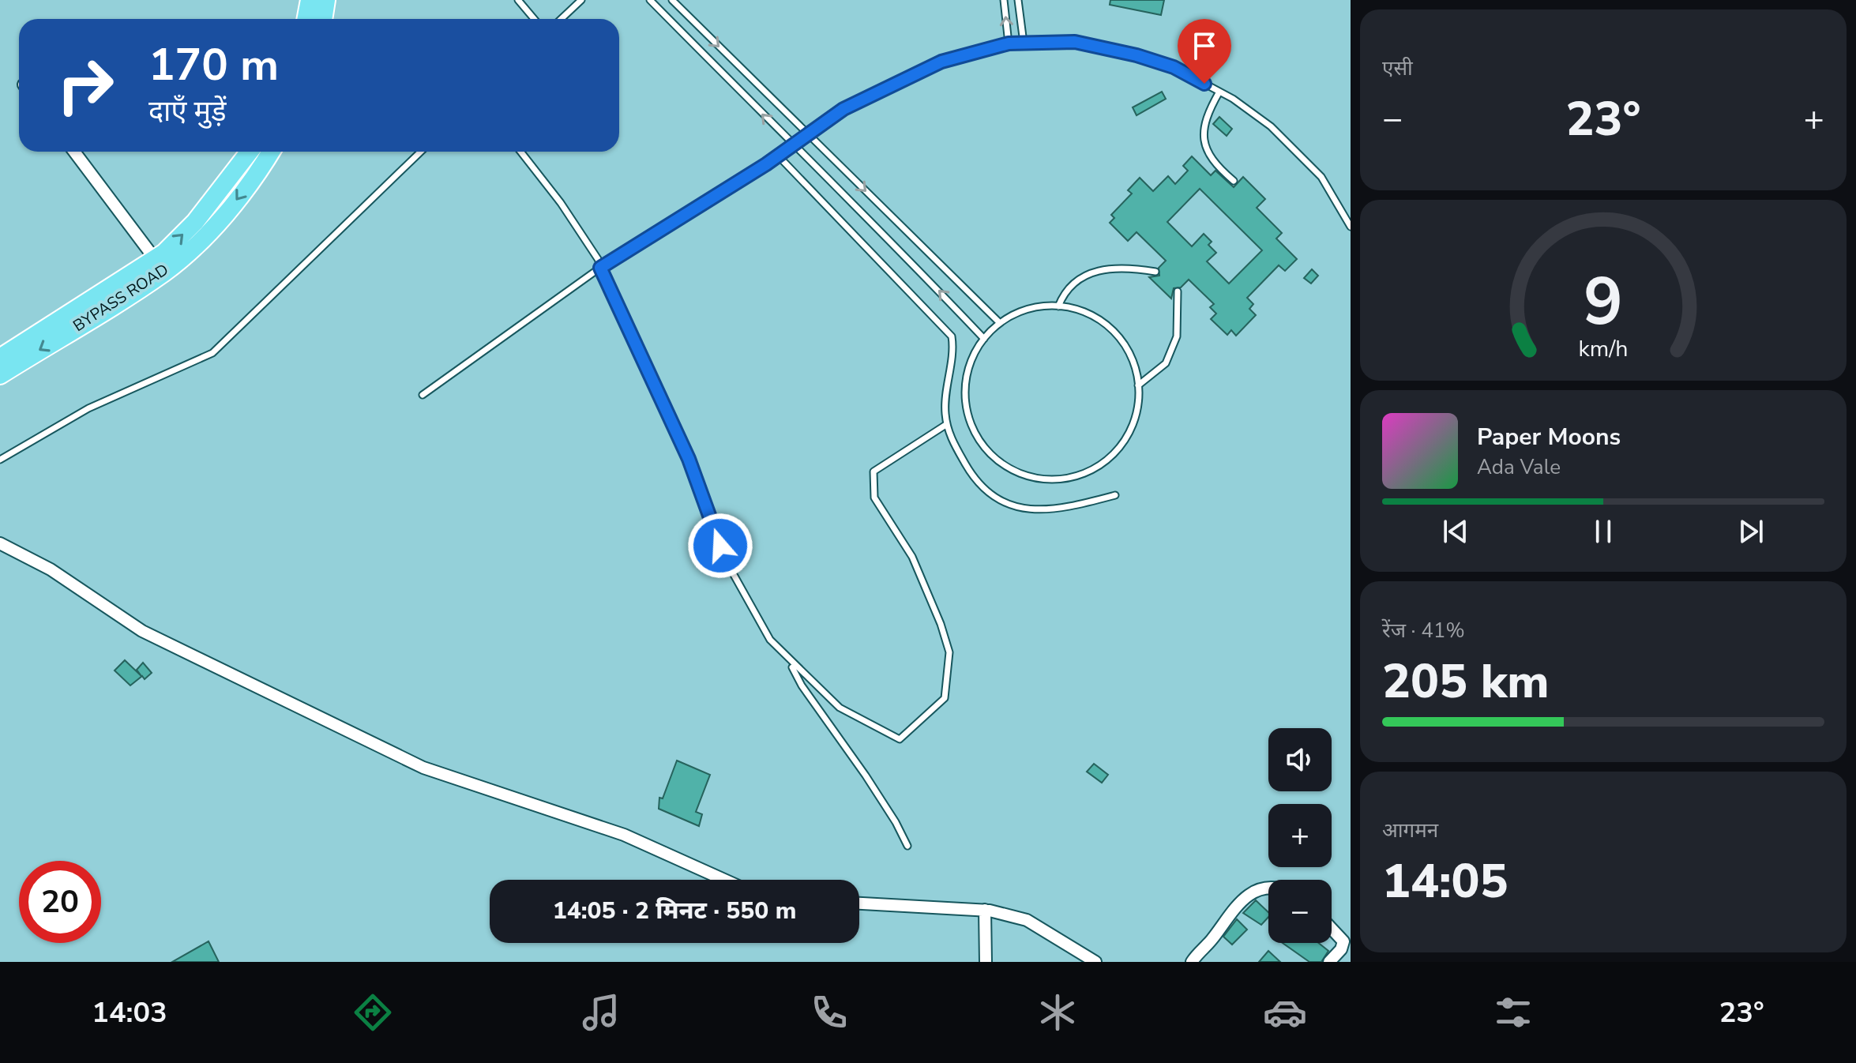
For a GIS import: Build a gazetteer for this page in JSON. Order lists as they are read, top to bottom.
{
  "streets": {
    "main road": ["BYPASS ROAD"]
  },
  "page": {
    "tile": [
      "एसी",
      ["रेंज · 41%", "205 km"],
      ["आगमन", "14:05"]
    ],
    "turn": ["170 m", "दाएँ मुड़ें"],
    "heat": ["−", "23°", "+"],
    "song": ["Paper Moons", "Ada Vale"],
    "map_buttons": ["+", "−"],
    "limit": "20",
    "trip": "14:05 · 2 मिनट · 550 m",
    "tabs": ["14:03", "23°"],
    "gauge": ["9", "km/h"]
  }
}
